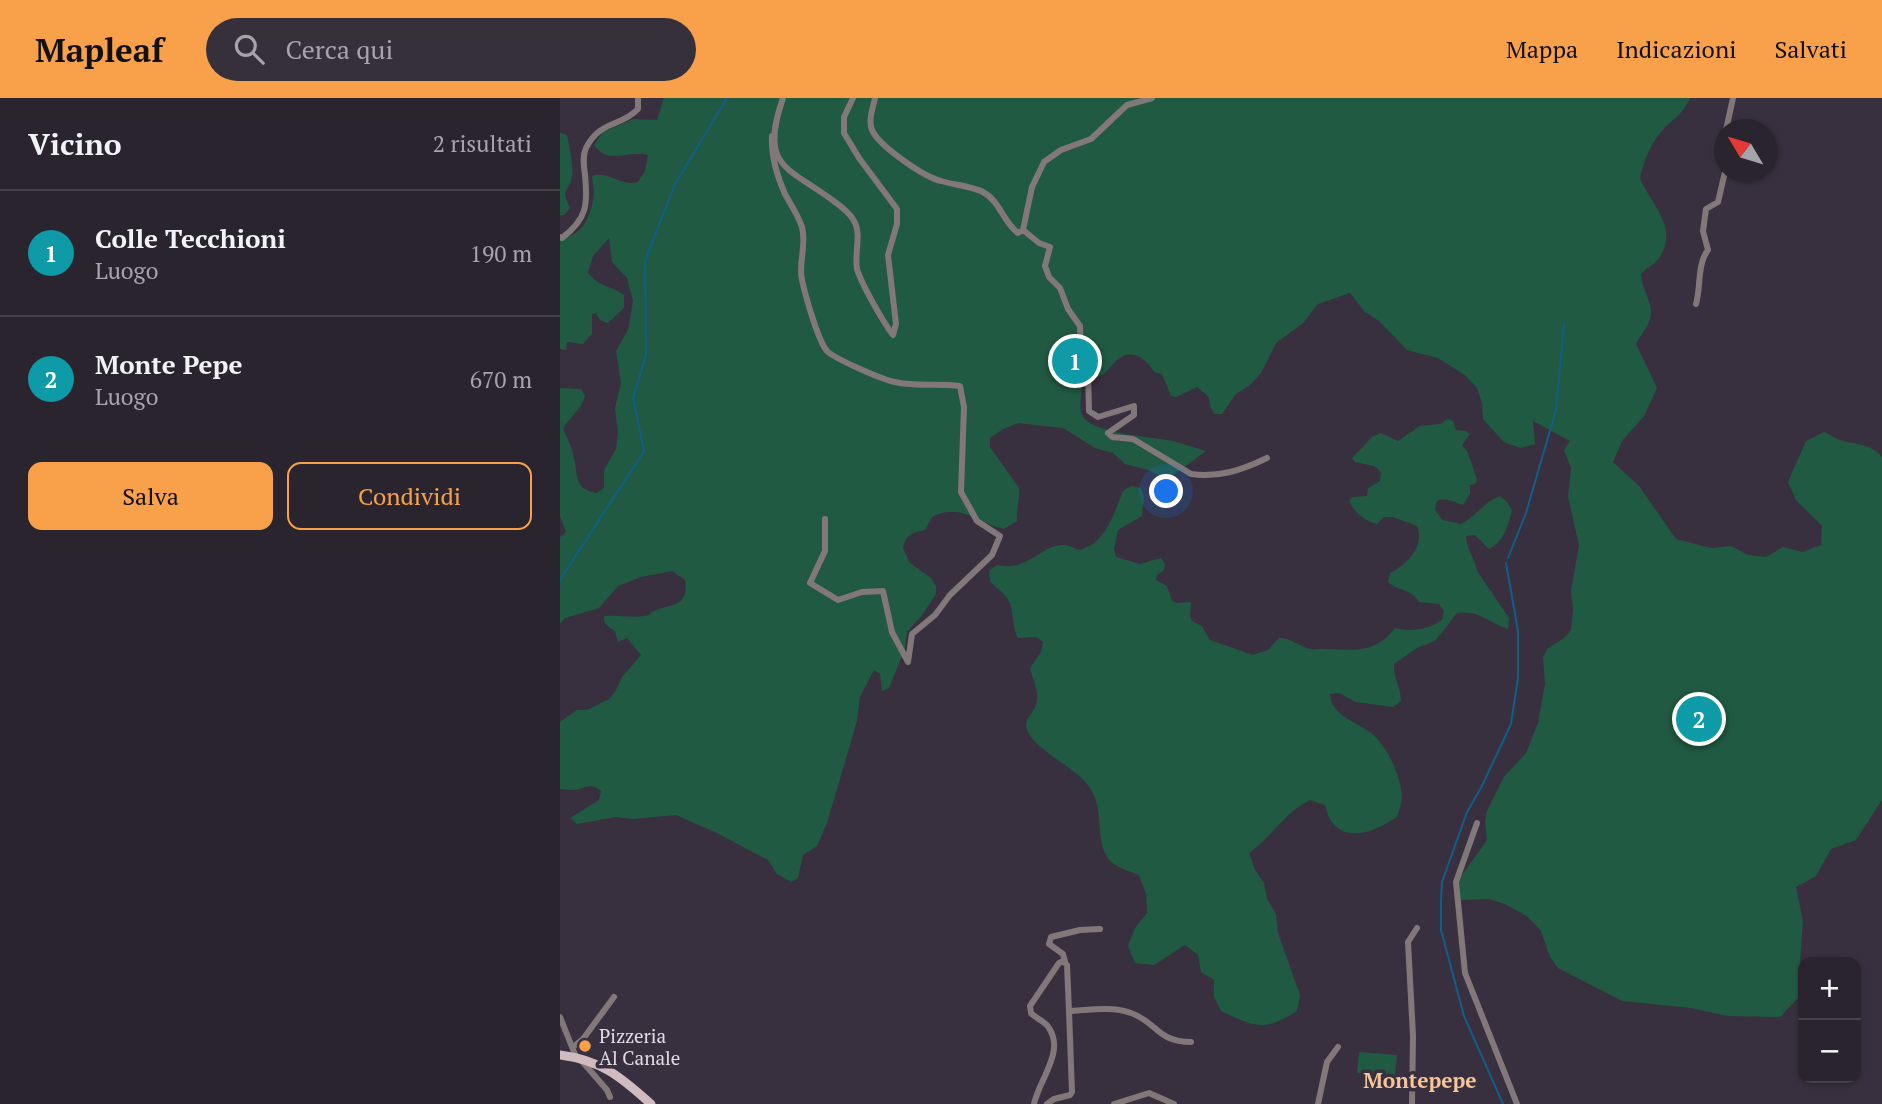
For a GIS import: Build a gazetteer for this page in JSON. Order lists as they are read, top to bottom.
{
  "districts": ["Montepepe"],
  "places": ["Pizzeria Al Canale"],
  "north": "top left",
  "page": {
    "header": "Mapleaf",
    "search": "Cerca qui",
    "nav": ["Mappa", "Indicazioni", "Salvati"],
    "heading": ["Vicino", "2 risultati"],
    "list": [
      {
        "mark": "1",
        "name": "Colle Tecchioni",
        "note": "Luogo",
        "value": "190 m"
      },
      {
        "mark": "2",
        "name": "Monte Pepe",
        "note": "Luogo",
        "value": "670 m"
      }
    ],
    "pins": ["1", "2"],
    "buttons": ["Salva", "Condividi"],
    "map_buttons": ["+", "−"]
  }
}
